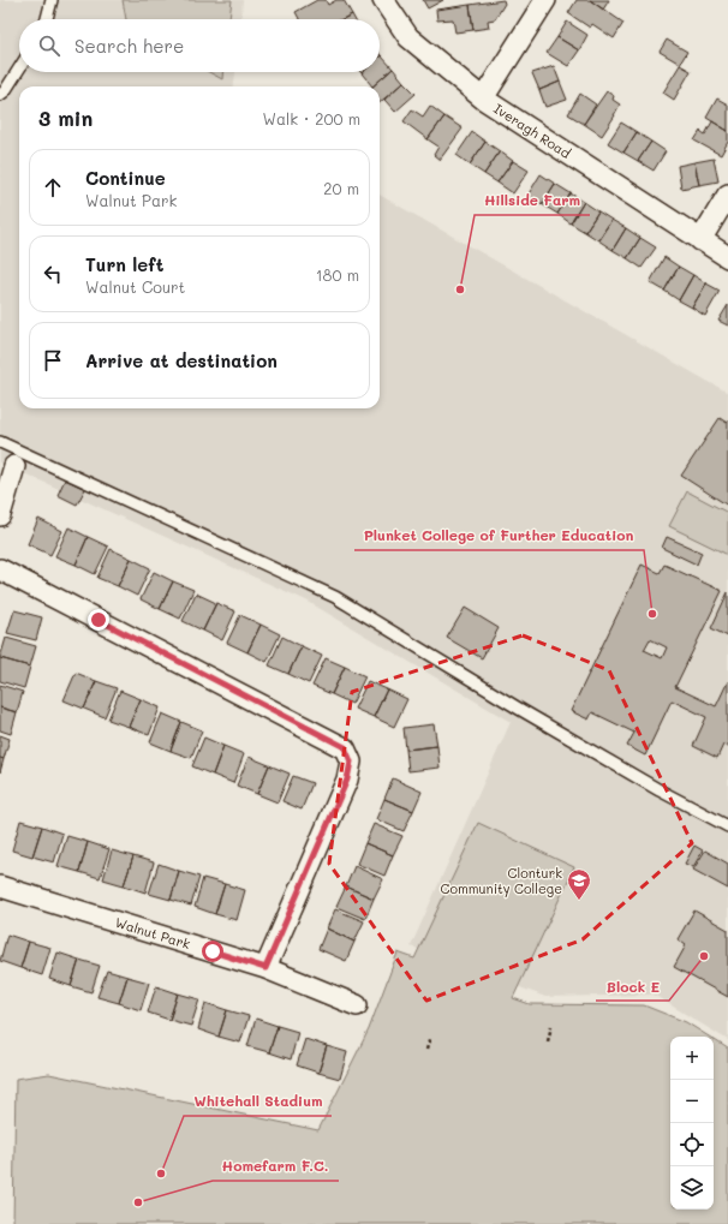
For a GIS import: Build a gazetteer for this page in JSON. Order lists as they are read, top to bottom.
{
  "streets": {
    "street": ["Iveragh Road", "Walnut Park"]
  },
  "places": {
    "other": [
      "Hillside Farm",
      "Plunket College of Further Education",
      "Block E",
      "Whitehall Stadium",
      "Homefarm F.C."
    ],
    "school or university": ["Clonturk Community College"]
  },
  "page": {
    "search": "Search here",
    "heading": ["3 min", "Walk · 200 m"],
    "list": [
      ["Continue", "Walnut Park", "20 m"],
      ["Turn left", "Walnut Court", "180 m"],
      "Arrive at destination"
    ],
    "map_buttons": ["+", "−"]
  }
}
